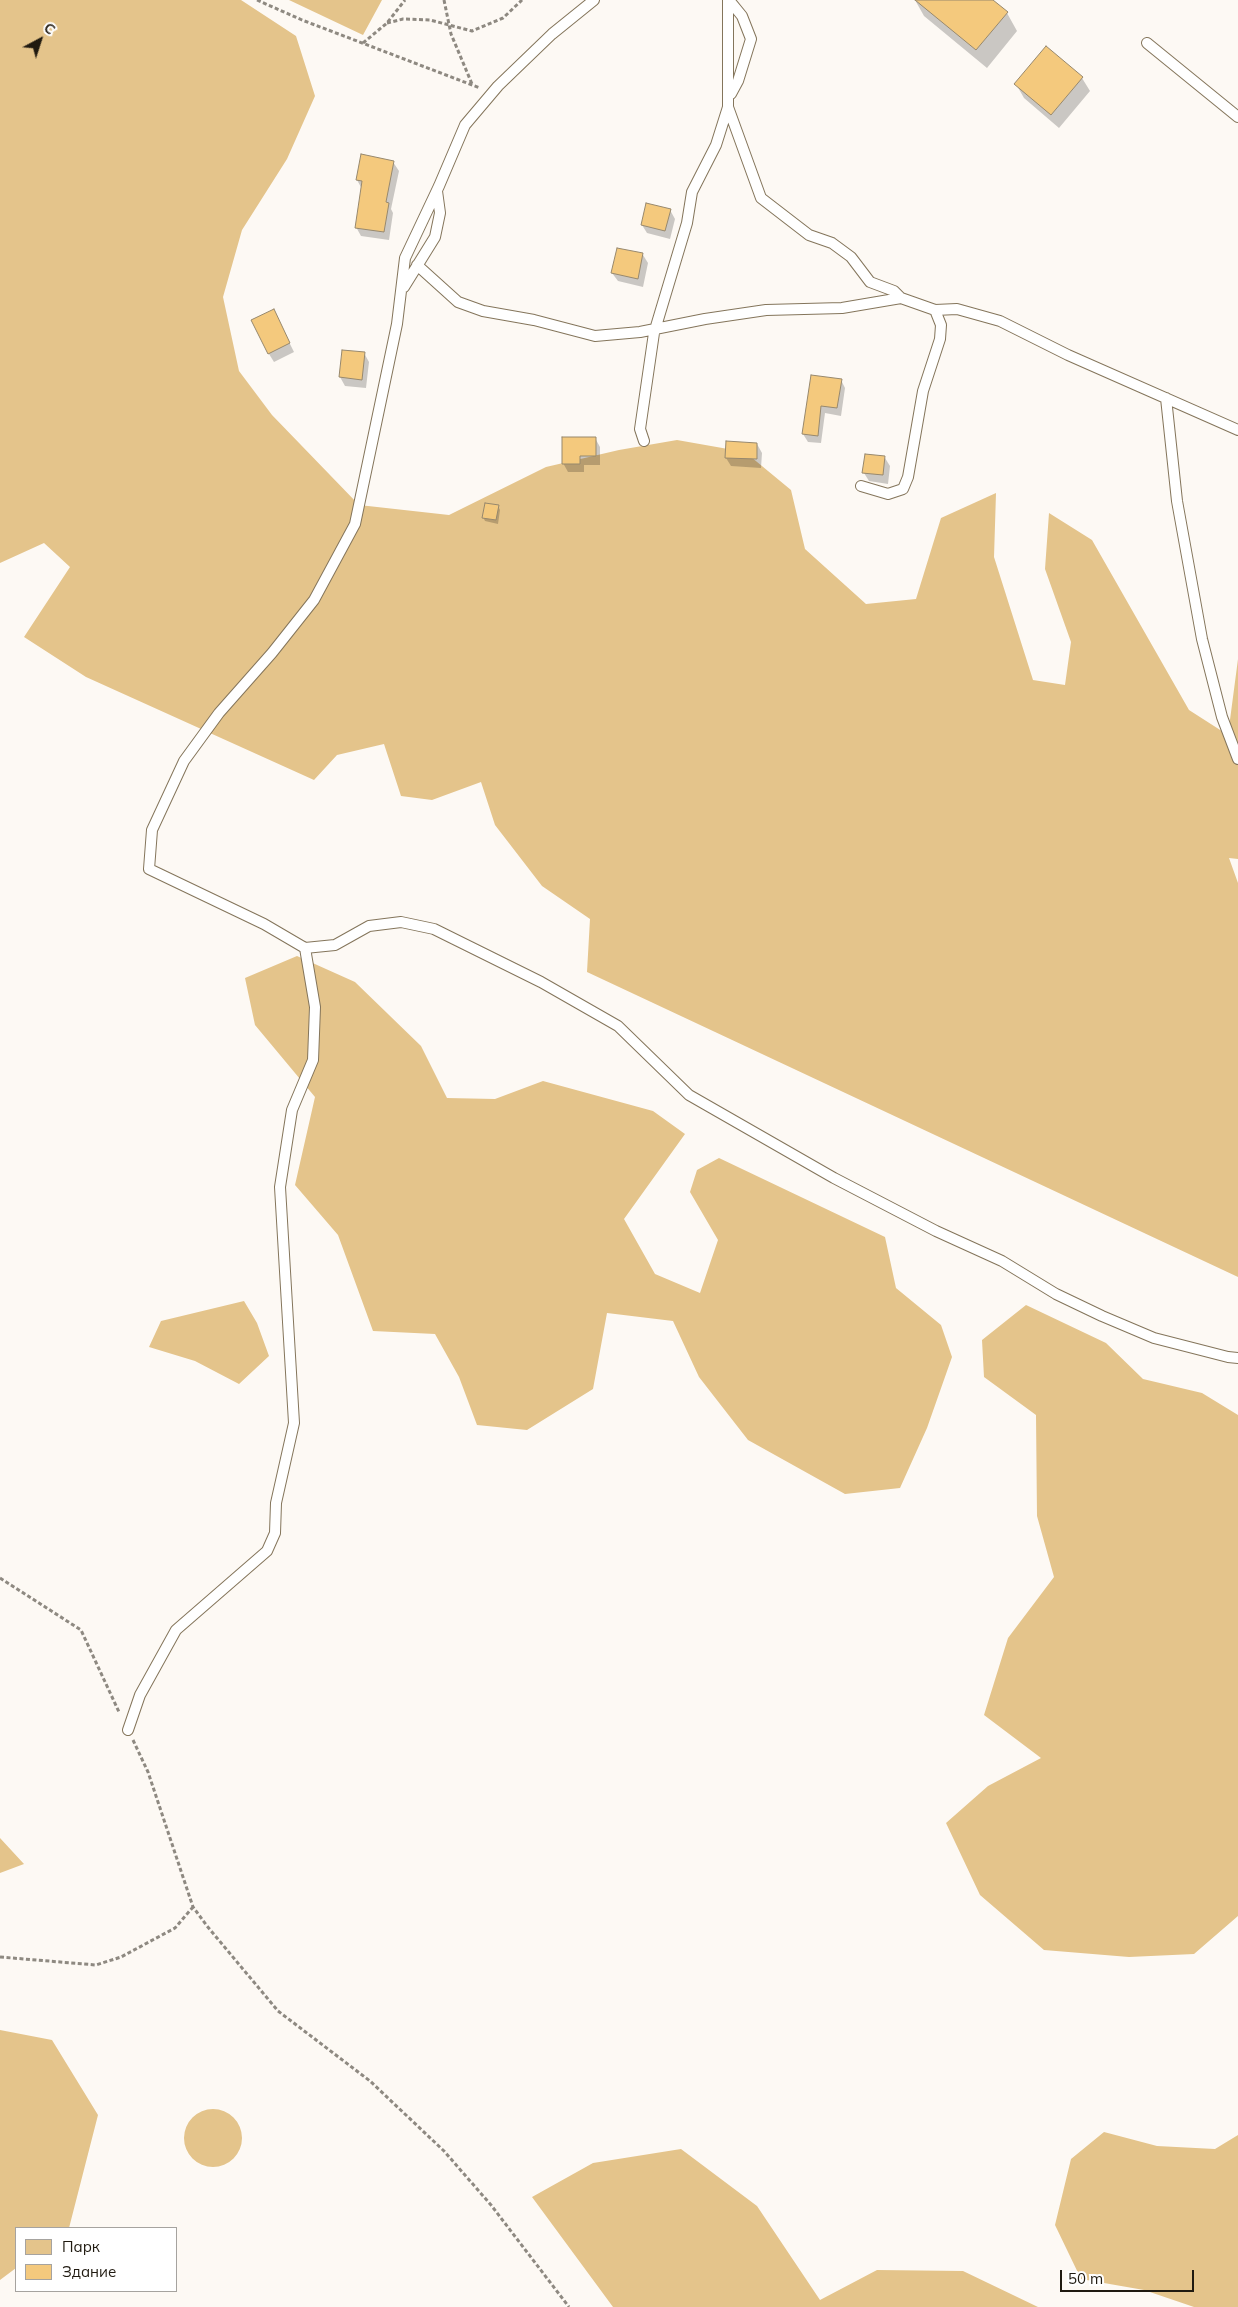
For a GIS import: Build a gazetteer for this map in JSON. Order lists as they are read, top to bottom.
{
  "legend": ["Парк", "Здание"],
  "scale_bar": "50 m",
  "north": "top right"
}
